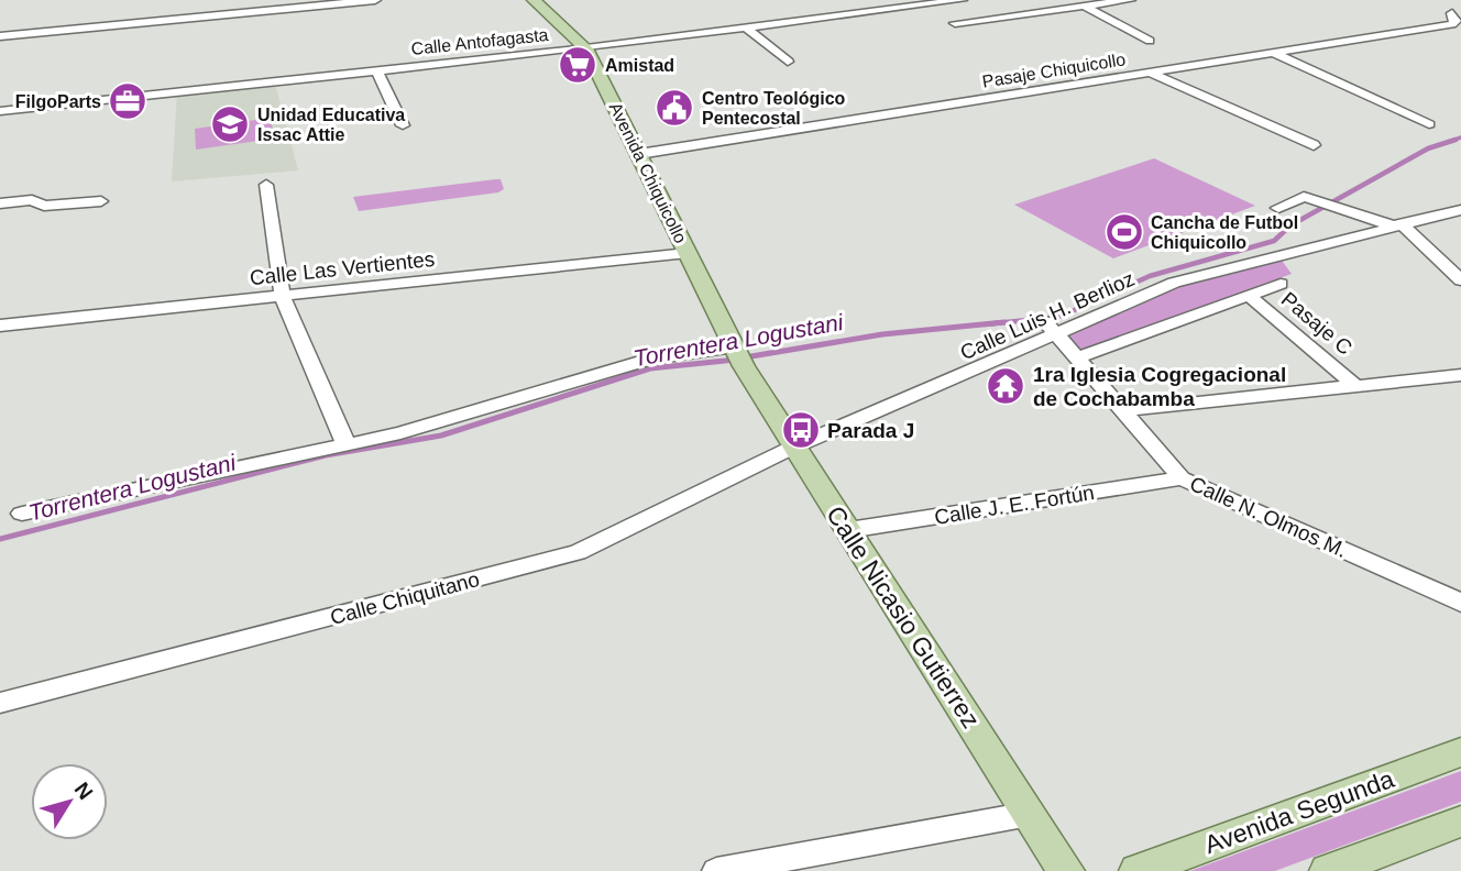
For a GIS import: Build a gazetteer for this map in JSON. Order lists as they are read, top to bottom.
{
  "streets": {
    "main road": ["Avenida Chiquicollo", "Calle Nicasio Gutierrez", "Avenida Segunda"],
    "street": [
      "Calle Antofagasta",
      "Pasaje Chiquicollo",
      "Calle Las Vertientes",
      "Calle Luis H. Berlioz",
      "Pasaje C",
      "Calle J. E. Fortún",
      "Calle N. Olmos M.",
      "Calle Chiquitano"
    ]
  },
  "crossings": [
    ["Calle Antofagasta", "Avenida Chiquicollo"],
    ["Pasaje Chiquicollo", "Avenida Chiquicollo"],
    ["Avenida Chiquicollo", "Calle Las Vertientes"],
    ["Avenida Chiquicollo", "Calle Nicasio Gutierrez"],
    ["Calle Luis H. Berlioz", "Calle N. Olmos M."],
    ["Calle Luis H. Berlioz", "Calle Chiquitano"],
    ["Calle Luis H. Berlioz", "Calle Nicasio Gutierrez"],
    ["Calle J. E. Fortún", "Calle N. Olmos M."],
    ["Calle J. E. Fortún", "Calle Nicasio Gutierrez"],
    ["Calle Chiquitano", "Calle Nicasio Gutierrez"]
  ],
  "water": ["Torrentera Logustani"],
  "places": {
    "supermarket": ["Amistad"],
    "office": ["FilgoParts"],
    "public building": ["Centro Teológico Pentecostal"],
    "school or university": ["Unidad Educativa Issac Attie"],
    "sports": ["Cancha de Futbol Chiquicollo"],
    "temple": ["1ra Iglesia Cogregacional de Cochabamba"],
    "bus stop": ["Parada J"]
  },
  "north": "top right"
}
